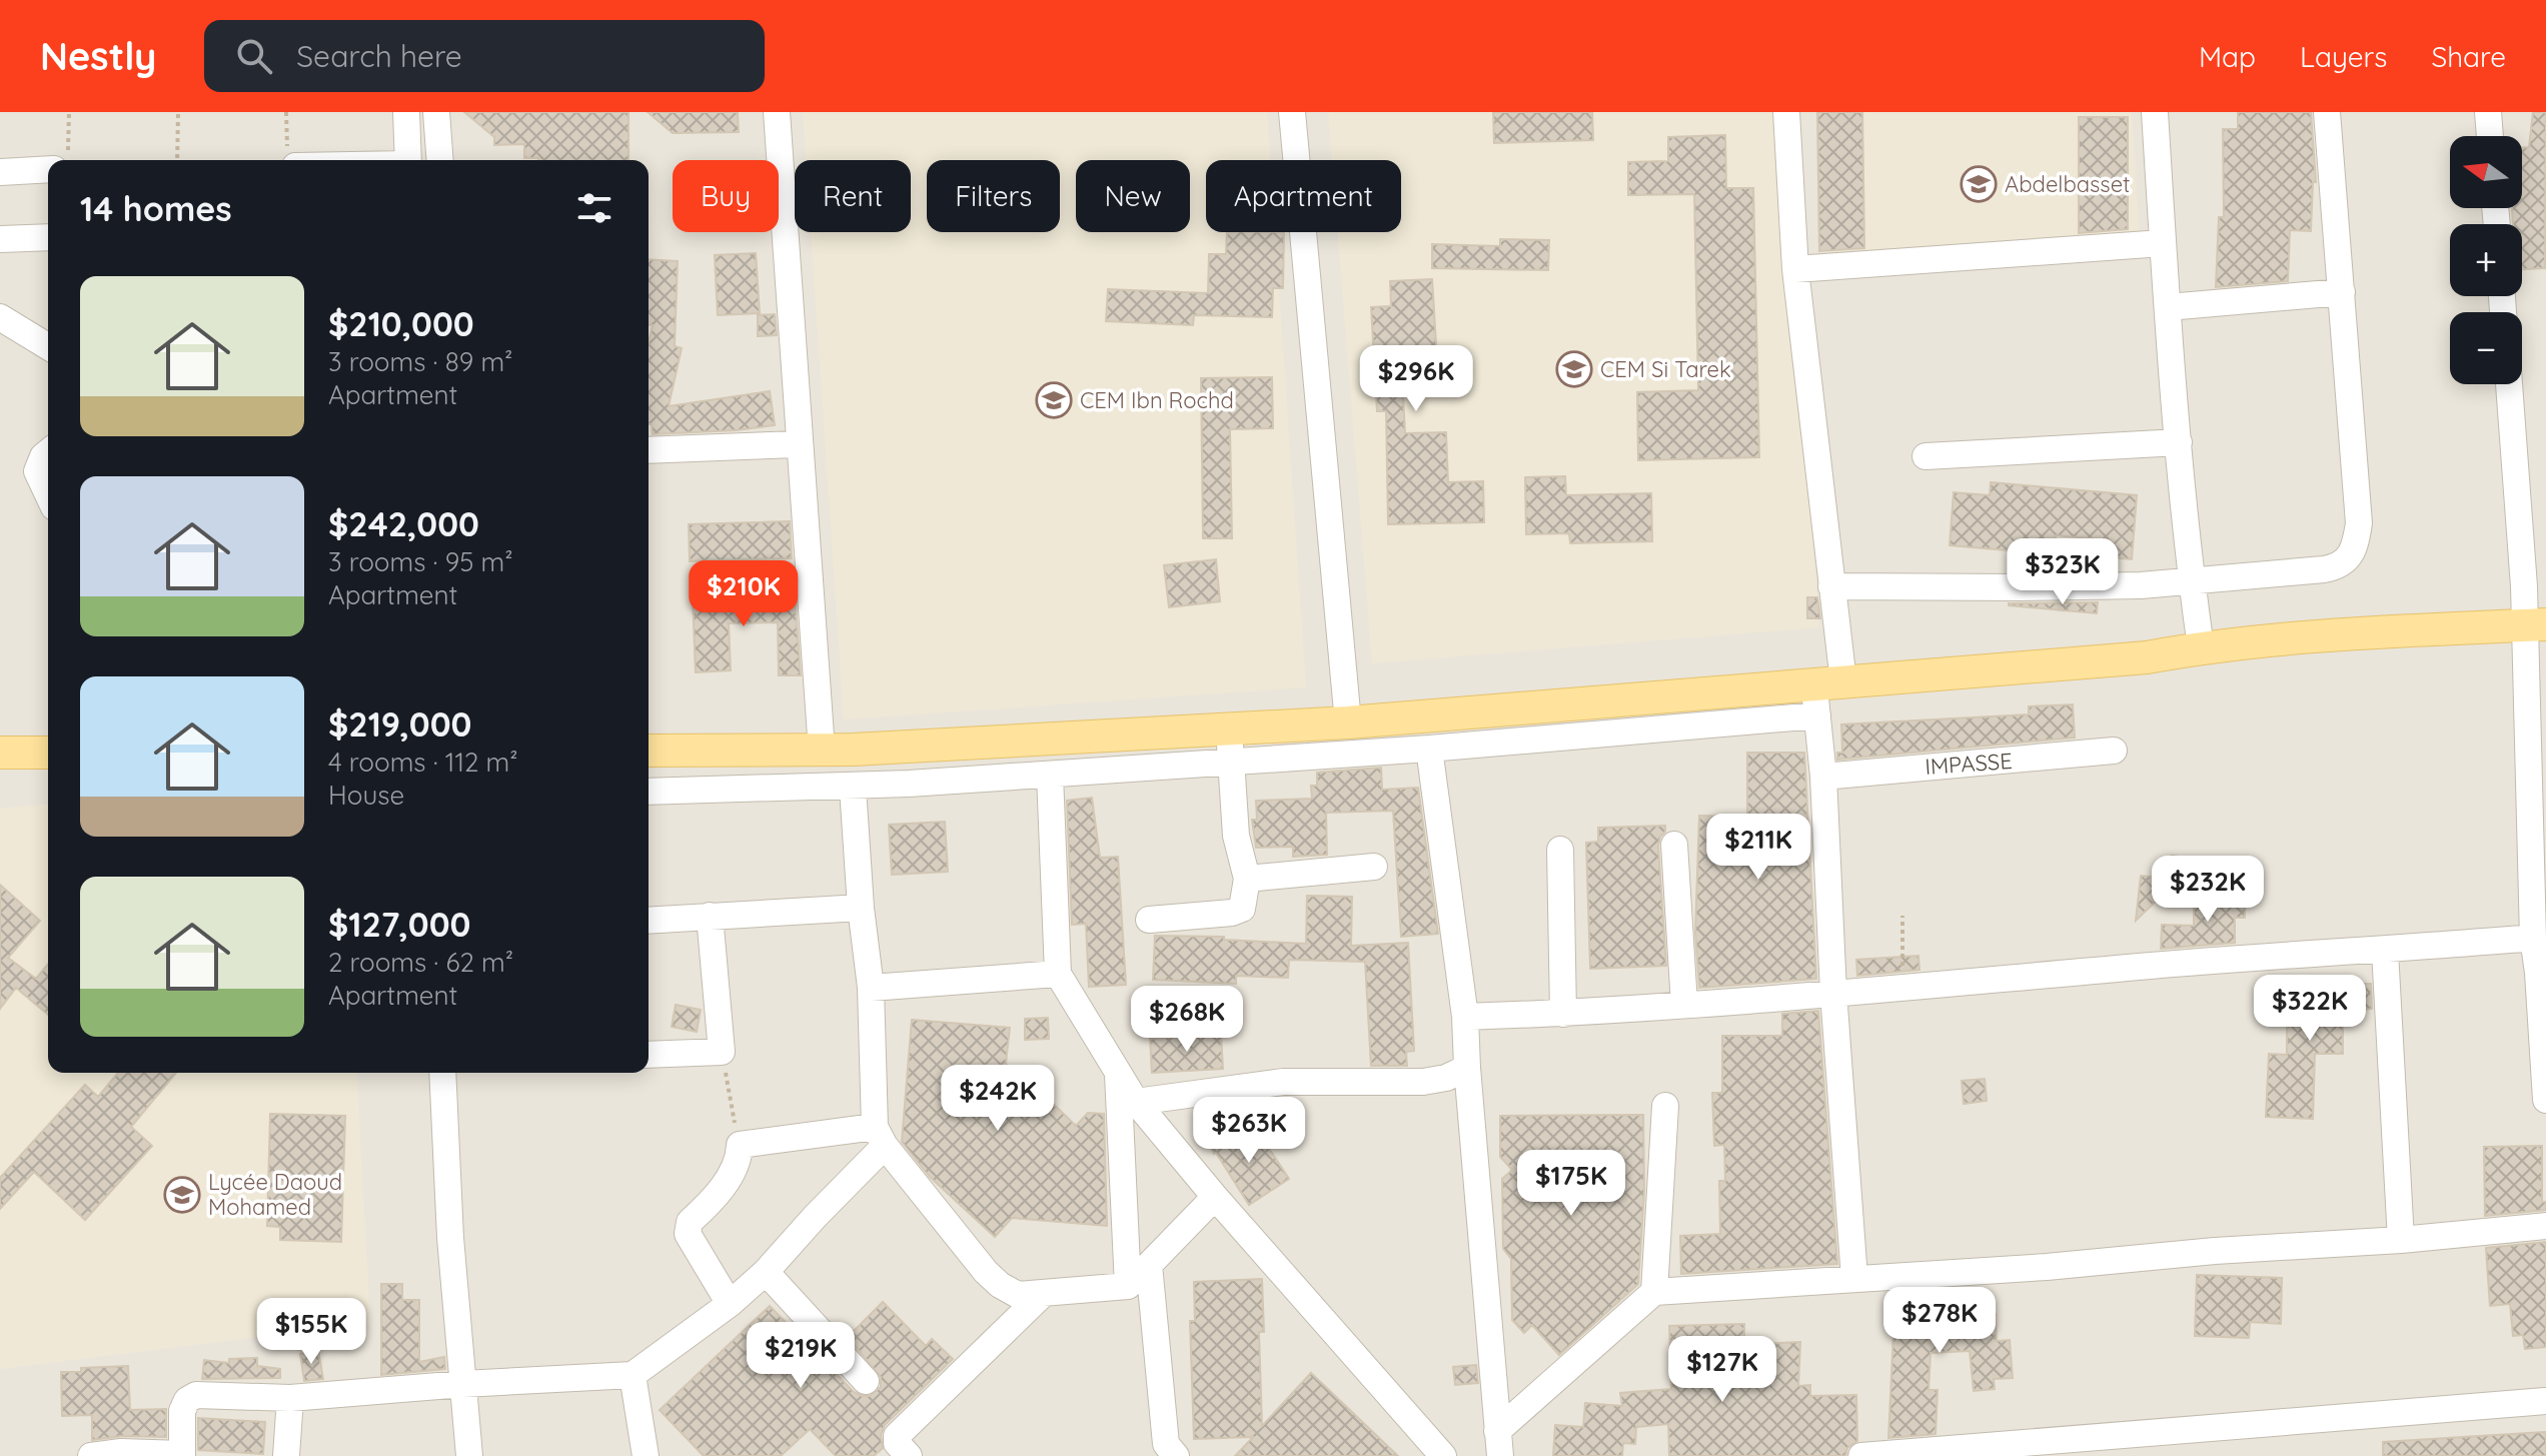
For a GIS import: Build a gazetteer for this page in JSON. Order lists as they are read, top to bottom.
{
  "streets": {
    "street": ["IMPASSE"]
  },
  "places": {
    "school or university": [
      "Abdelbasset",
      "CEM Si Tarek",
      "CEM Ibn Rochd",
      "Lycée Daoud Mohamed"
    ]
  },
  "north": "left",
  "page": {
    "header": "Nestly",
    "search": "Search here",
    "nav": ["Map", "Layers", "Share"],
    "map_buttons": ["+", "−"],
    "chip": [
      "Buy",
      "Rent",
      "Filters",
      "New",
      "Apartment"
    ],
    "heading": "14 homes",
    "list": [
      {
        "name": "$210,000",
        "note": "3 rooms · 89 m² · Apartment"
      },
      {
        "name": "$242,000",
        "note": "3 rooms · 95 m² · Apartment"
      },
      {
        "name": "$219,000",
        "note": "4 rooms · 112 m² · House"
      },
      {
        "name": "$127,000",
        "note": "2 rooms · 62 m² · Apartment"
      }
    ],
    "price": [
      "$296K",
      "$323K",
      "$210K",
      "$211K",
      "$232K",
      "$322K",
      "$268K",
      "$242K",
      "$263K",
      "$175K",
      "$278K",
      "$155K",
      "$219K",
      "$127K"
    ]
  }
}
